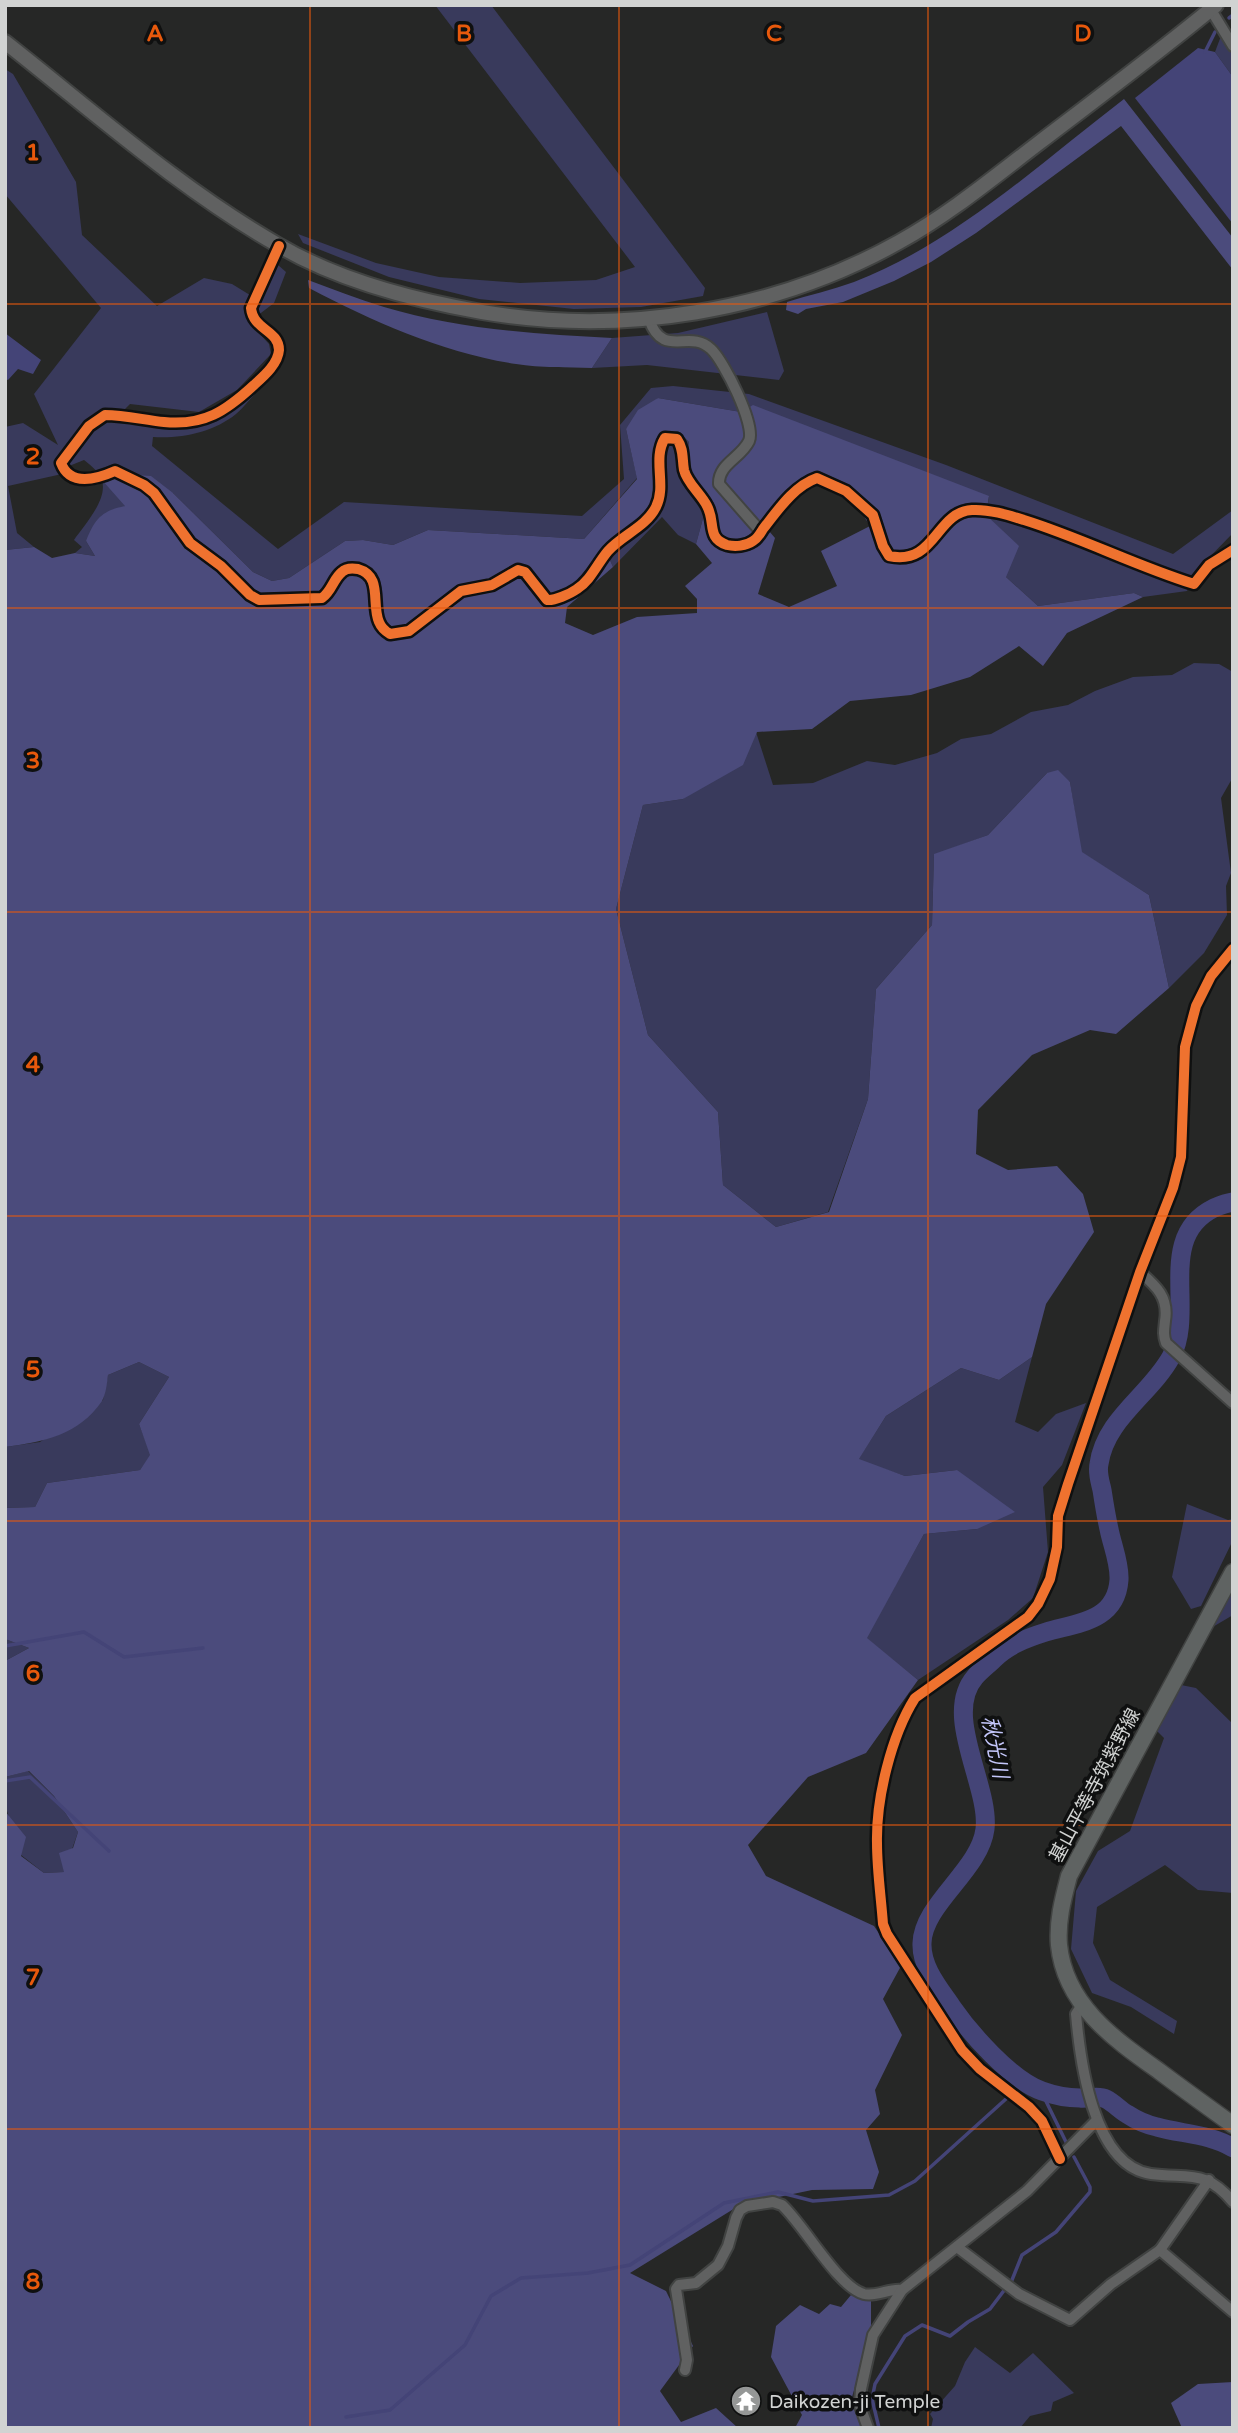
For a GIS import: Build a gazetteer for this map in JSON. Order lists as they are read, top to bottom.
{
  "streets": {
    "main road": ["基山平等寺筑紫野線"]
  },
  "water": ["秋光川"],
  "places": {
    "temple": ["Daikozen-ji Temple"]
  },
  "grid": {
    "columns": [
      "A",
      "B",
      "C",
      "D"
    ],
    "rows": [
      "1",
      "2",
      "3",
      "4",
      "5",
      "6",
      "7",
      "8"
    ]
  }
}
